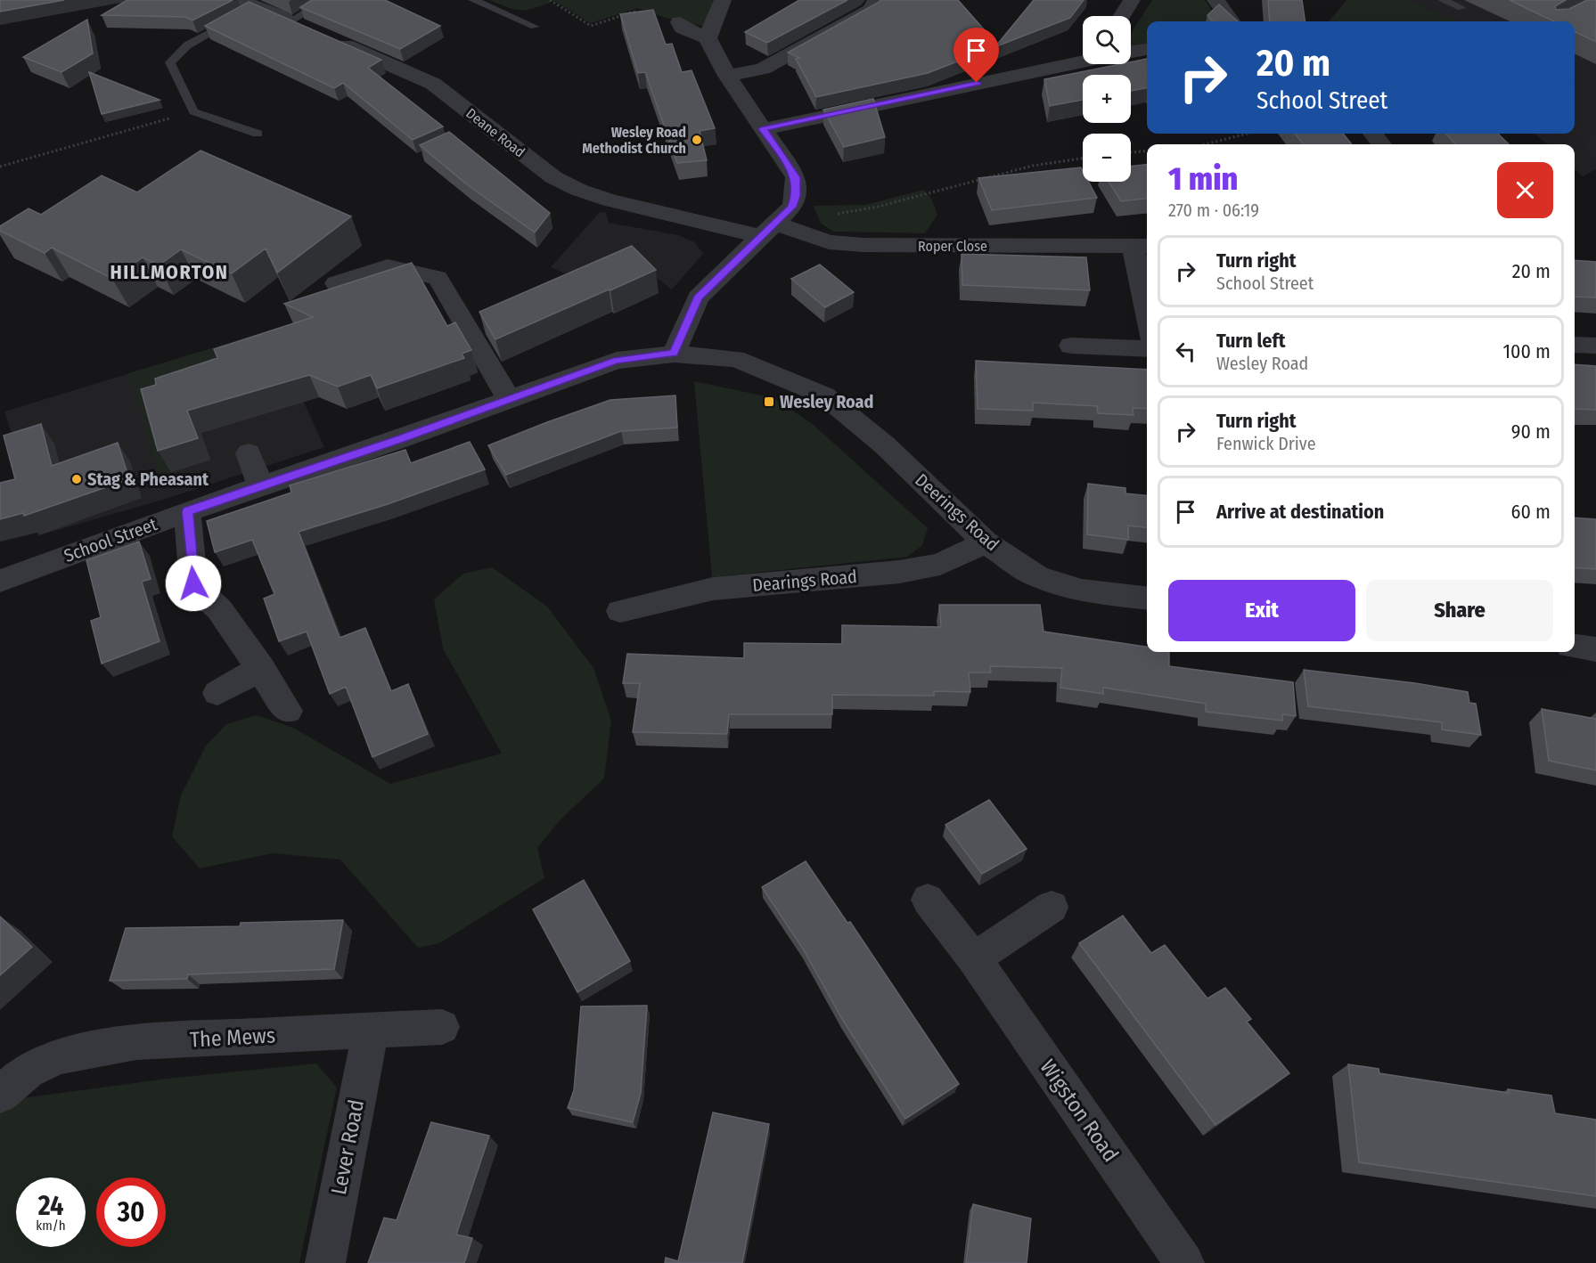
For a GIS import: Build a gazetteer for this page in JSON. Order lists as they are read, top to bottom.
{
  "streets": {
    "street": [
      "Deane Road",
      "Roper Close",
      "Deerings Road",
      "School Street",
      "Dearings Road",
      "The Mews",
      "Wigston Road",
      "Lever Road"
    ]
  },
  "crossings": [
    ["Deane Road", "Roper Close"],
    ["Deerings Road", "School Street"],
    ["Deerings Road", "Dearings Road"],
    ["The Mews", "Lever Road"]
  ],
  "districts": ["HILLMORTON"],
  "places": {
    "other": ["Wesley Road Methodist Church", "Stag & Pheasant"],
    "transit": ["Wesley Road"]
  },
  "page": {
    "map_buttons": ["+", "−"],
    "turn": ["20 m", "School Street"],
    "heading": ["1 min", "270 m · 06:19"],
    "list": [
      {
        "name": "Turn right",
        "note": "School Street",
        "value": "20 m"
      },
      {
        "name": "Turn left",
        "note": "Wesley Road",
        "value": "100 m"
      },
      {
        "name": "Turn right",
        "note": "Fenwick Drive",
        "value": "90 m"
      },
      {
        "name": "Arrive at destination",
        "value": "60 m"
      }
    ],
    "buttons": ["Exit", "Share"],
    "speed": "24 km/h",
    "limit": "30"
  }
}
